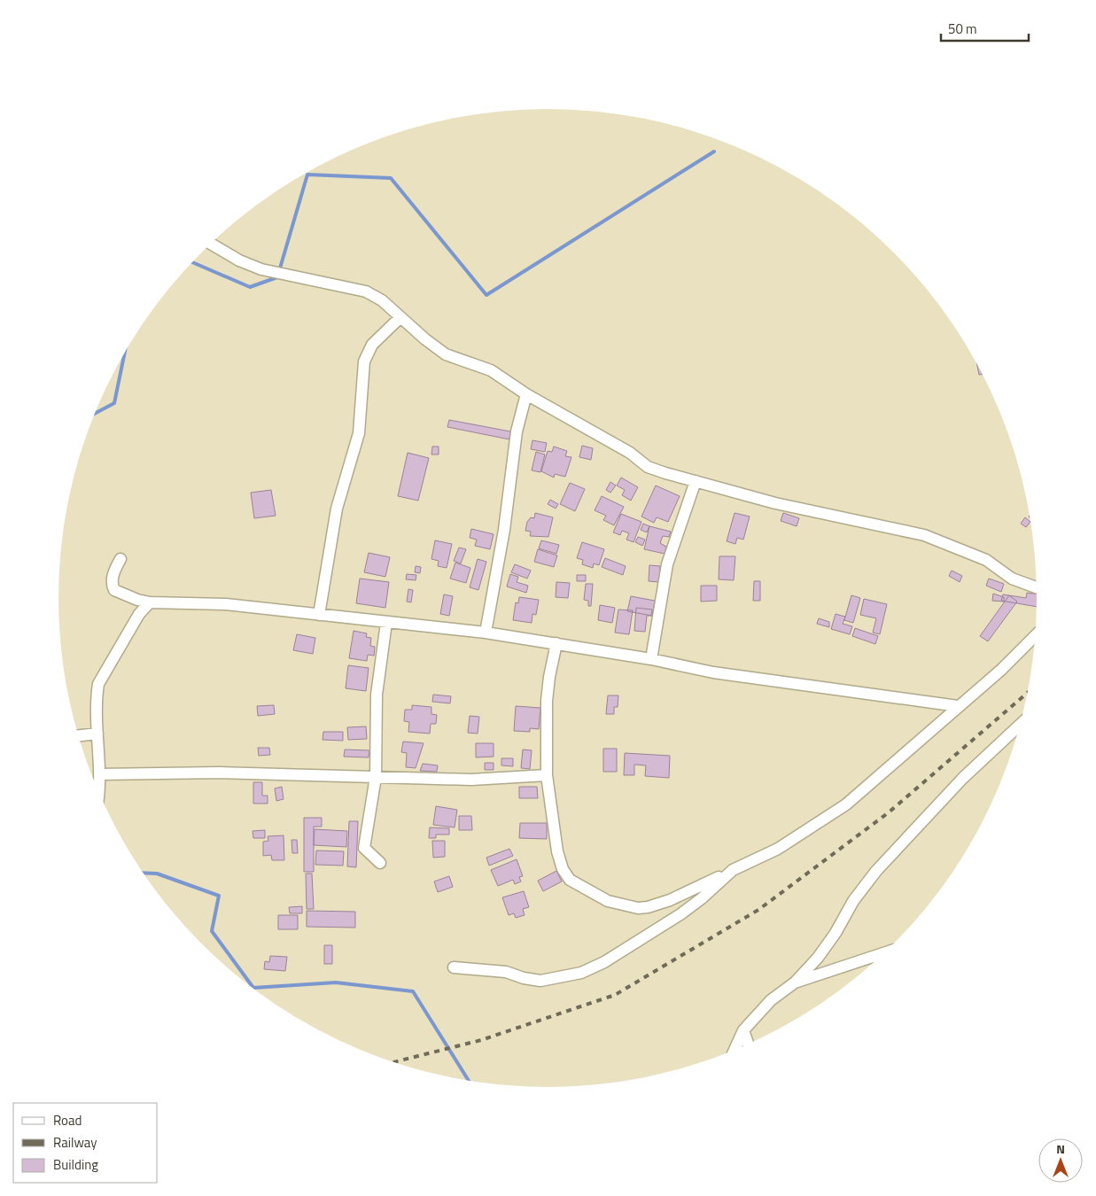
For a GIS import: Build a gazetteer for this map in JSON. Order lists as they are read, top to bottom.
{
  "legend": ["Road", "Railway", "Building"],
  "scale_bar": "50 m",
  "north": "top"
}
